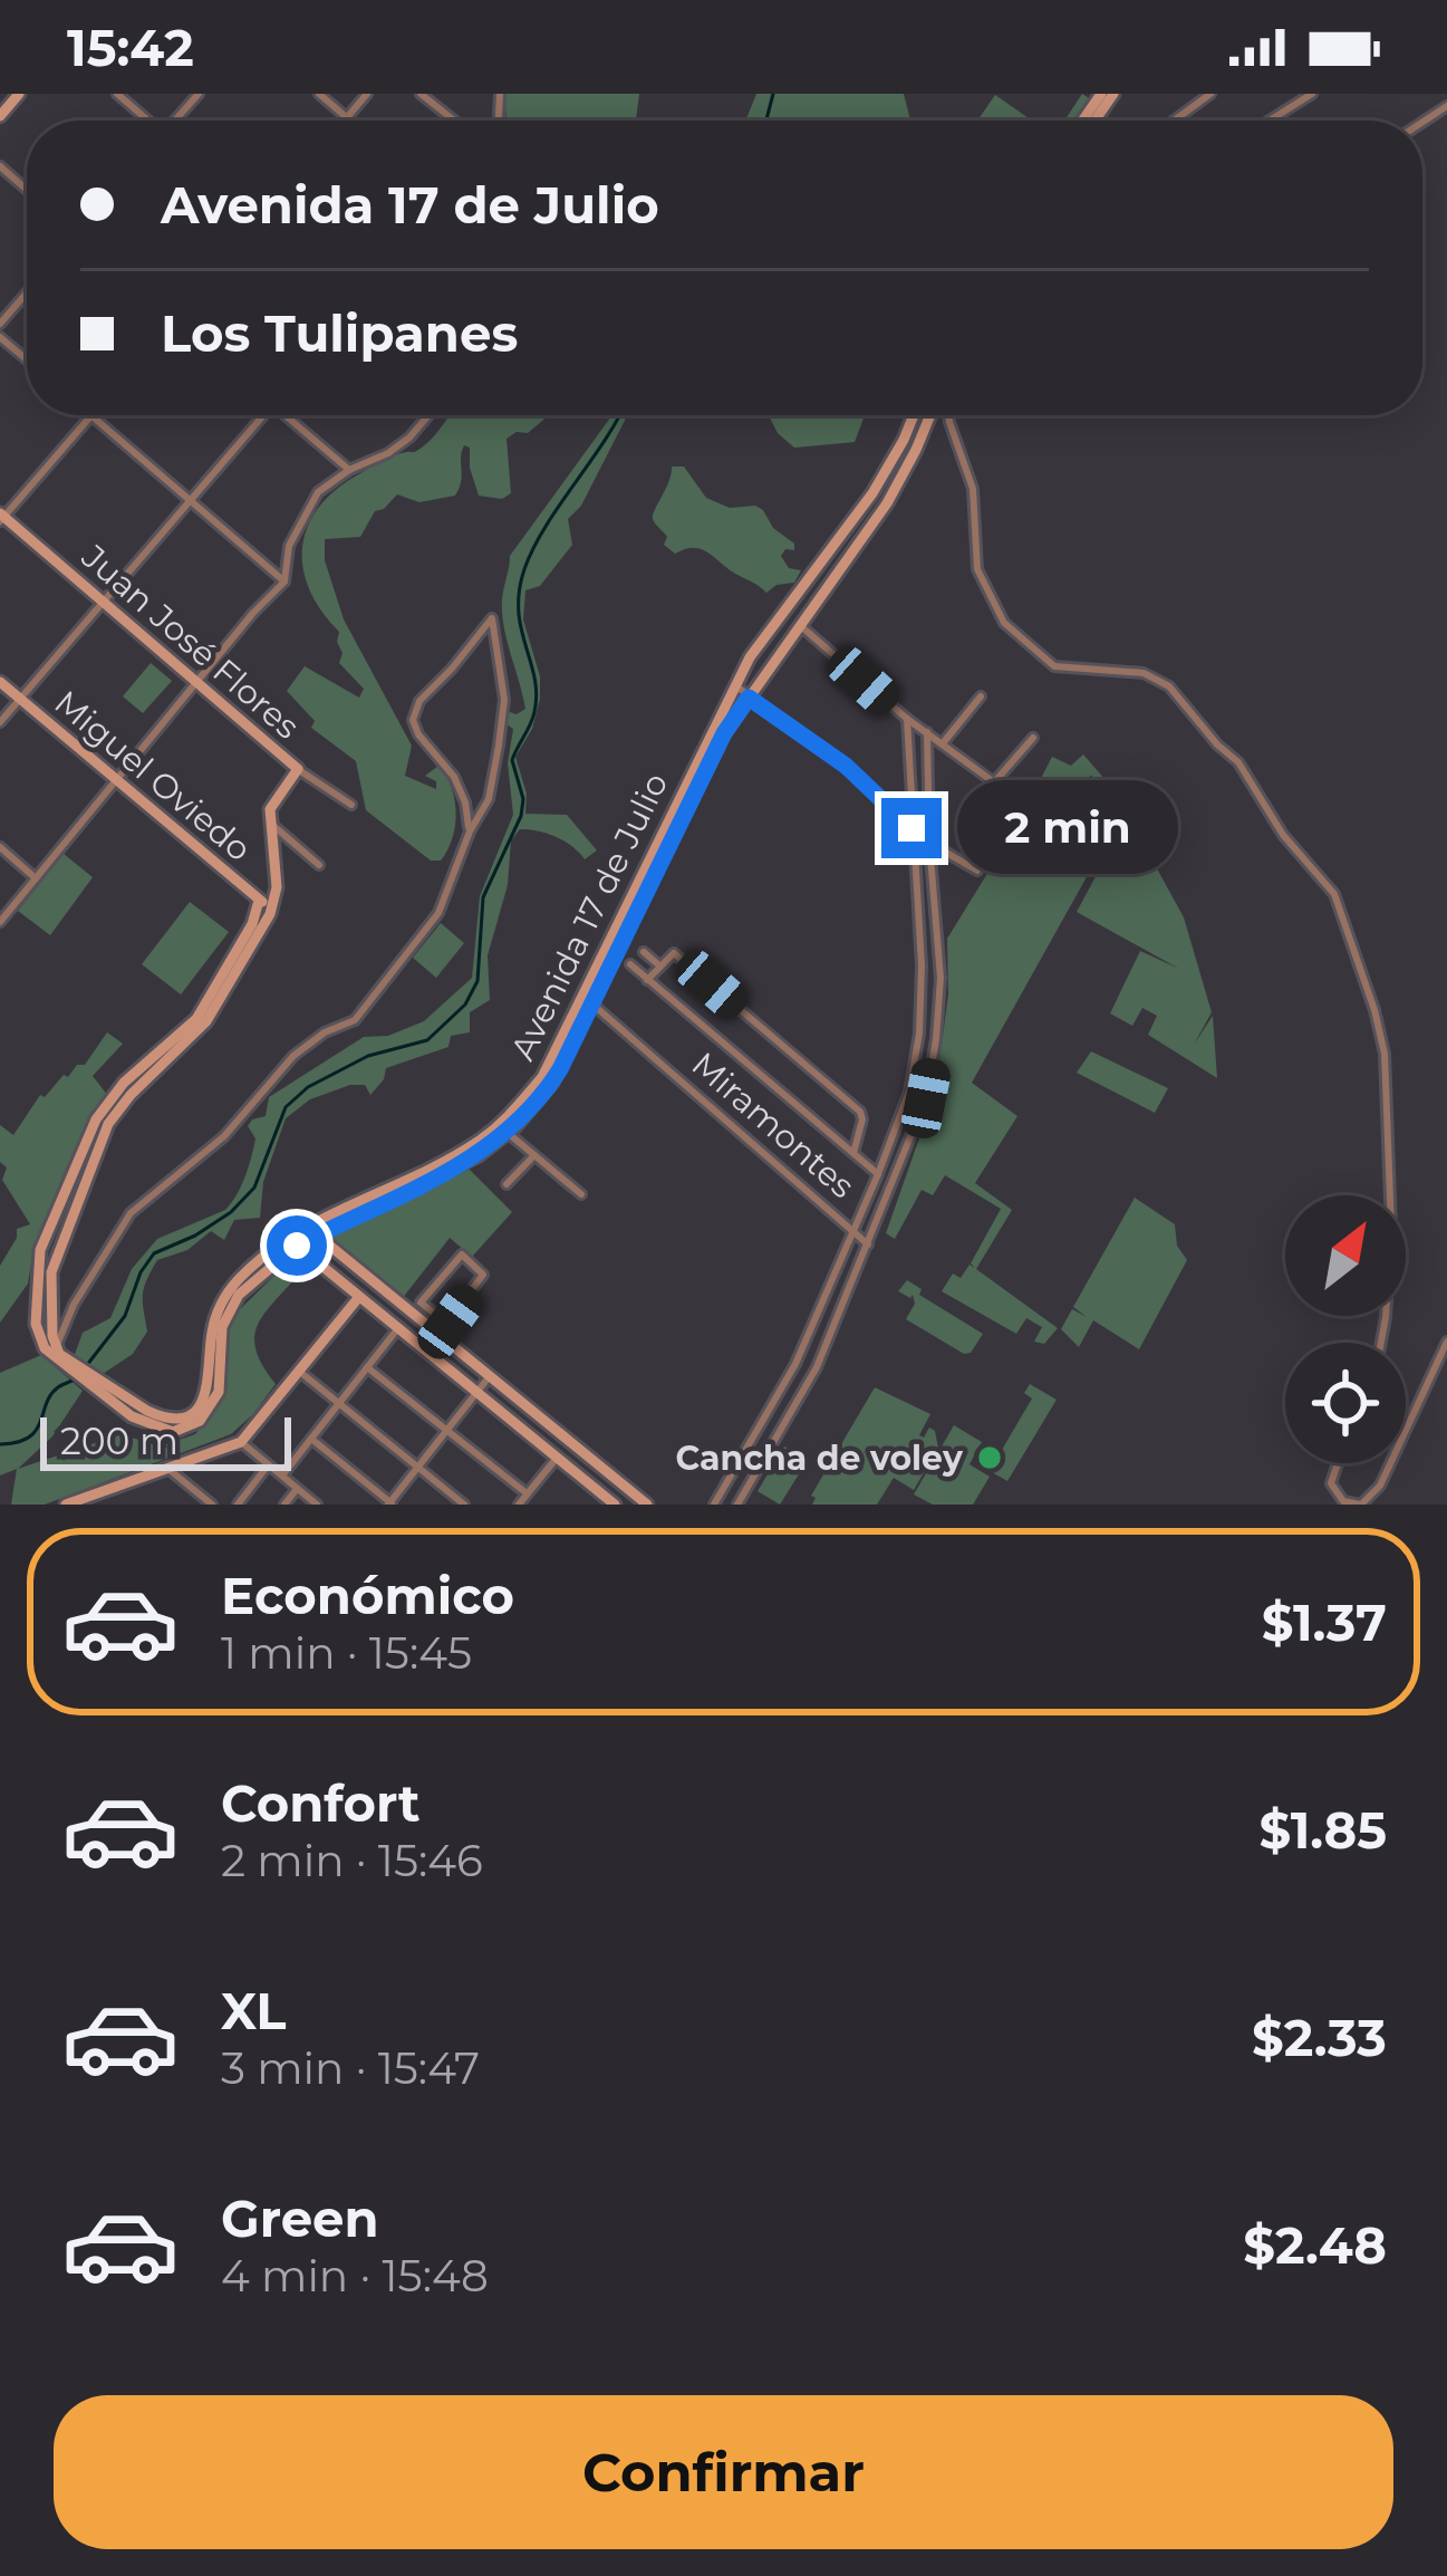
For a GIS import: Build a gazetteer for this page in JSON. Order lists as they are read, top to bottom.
{
  "streets": {
    "main road": ["Juan José Flores", "Miguel Oviedo", "Avenida 17 de Julio"],
    "street": ["Miramontes"]
  },
  "crossings": [
    ["Avenida 17 de Julio", "Miramontes"]
  ],
  "places": ["Cancha de voley"],
  "scale_bar": "200 m",
  "north": "top right",
  "page": {
    "status": "15:42",
    "banner": ["Avenida 17 de Julio", "Los Tulipanes"],
    "bubble": "2 min",
    "scale": "200 m",
    "list": [
      {
        "name": "Económico",
        "note": "1 min · 15:45",
        "value": "$1.37"
      },
      {
        "name": "Confort",
        "note": "2 min · 15:46",
        "value": "$1.85"
      },
      {
        "name": "XL",
        "note": "3 min · 15:47",
        "value": "$2.33"
      },
      {
        "name": "Green",
        "note": "4 min · 15:48",
        "value": "$2.48"
      }
    ],
    "buttons": "Confirmar"
  }
}
